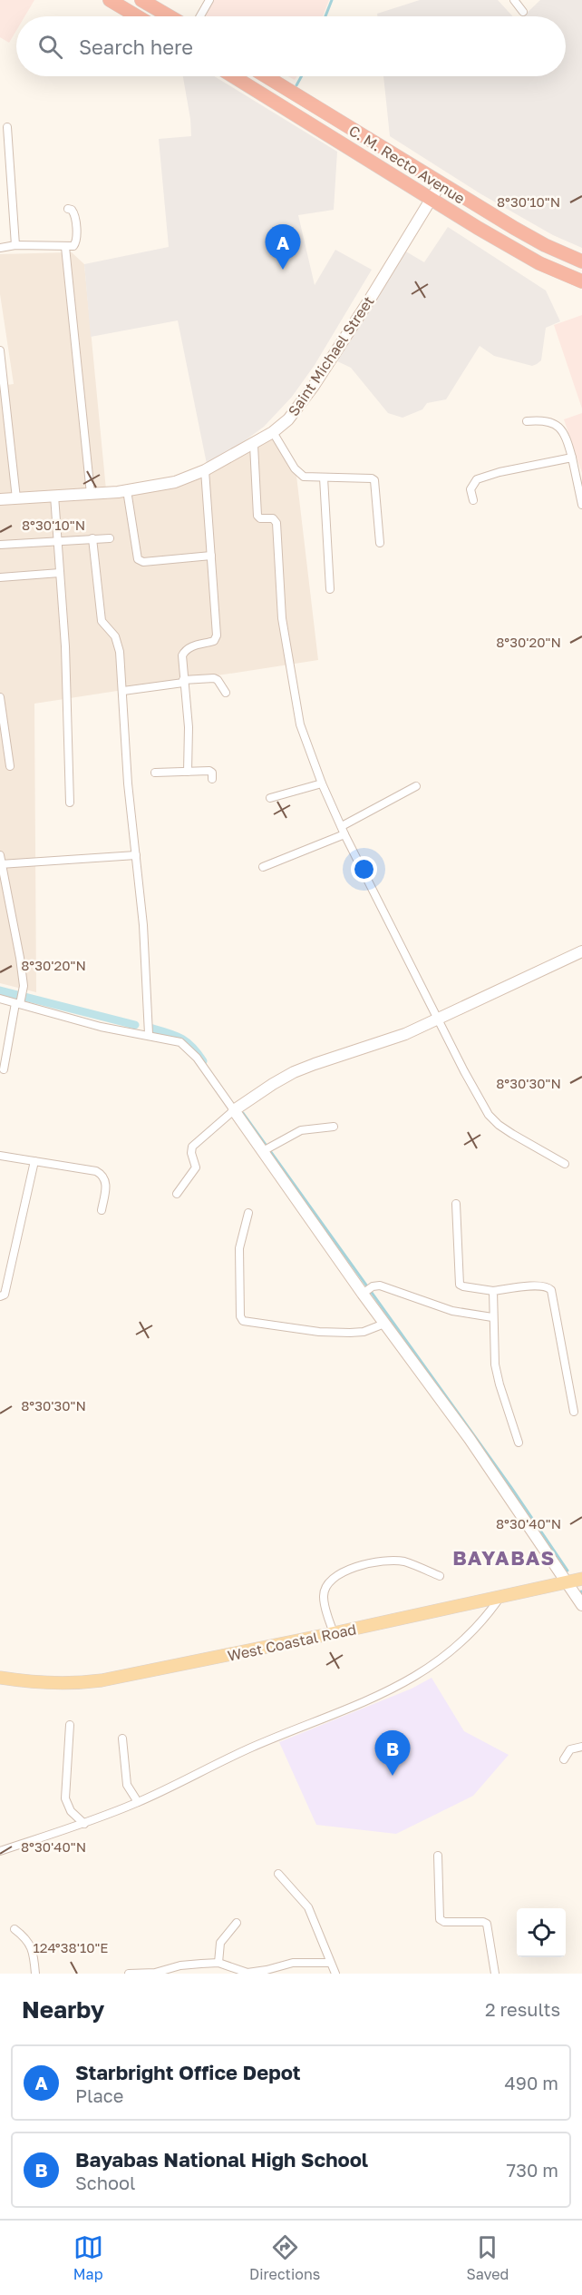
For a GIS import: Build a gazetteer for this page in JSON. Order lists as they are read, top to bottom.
{
  "streets": {
    "highway": ["C. M. Recto Avenue"],
    "main road": ["West Coastal Road"],
    "street": ["Saint Michael Street"]
  },
  "crossings": [
    ["C. M. Recto Avenue", "Saint Michael Street"]
  ],
  "districts": ["BAYABAS"],
  "page": {
    "search": "Search here",
    "pins": ["A", "B"],
    "heading": ["Nearby", "2 results"],
    "list": [
      {
        "mark": "A",
        "name": "Starbright Office Depot",
        "note": "Place",
        "value": "490 m"
      },
      {
        "mark": "B",
        "name": "Bayabas National High School",
        "note": "School",
        "value": "730 m"
      }
    ],
    "nav": ["Map", "Directions", "Saved"]
  },
  "coordinates": [
    "8°30'10\"N",
    "8°30'20\"N",
    "8°30'30\"N",
    "8°30'40\"N",
    "124°38'10\"E"
  ]
}
